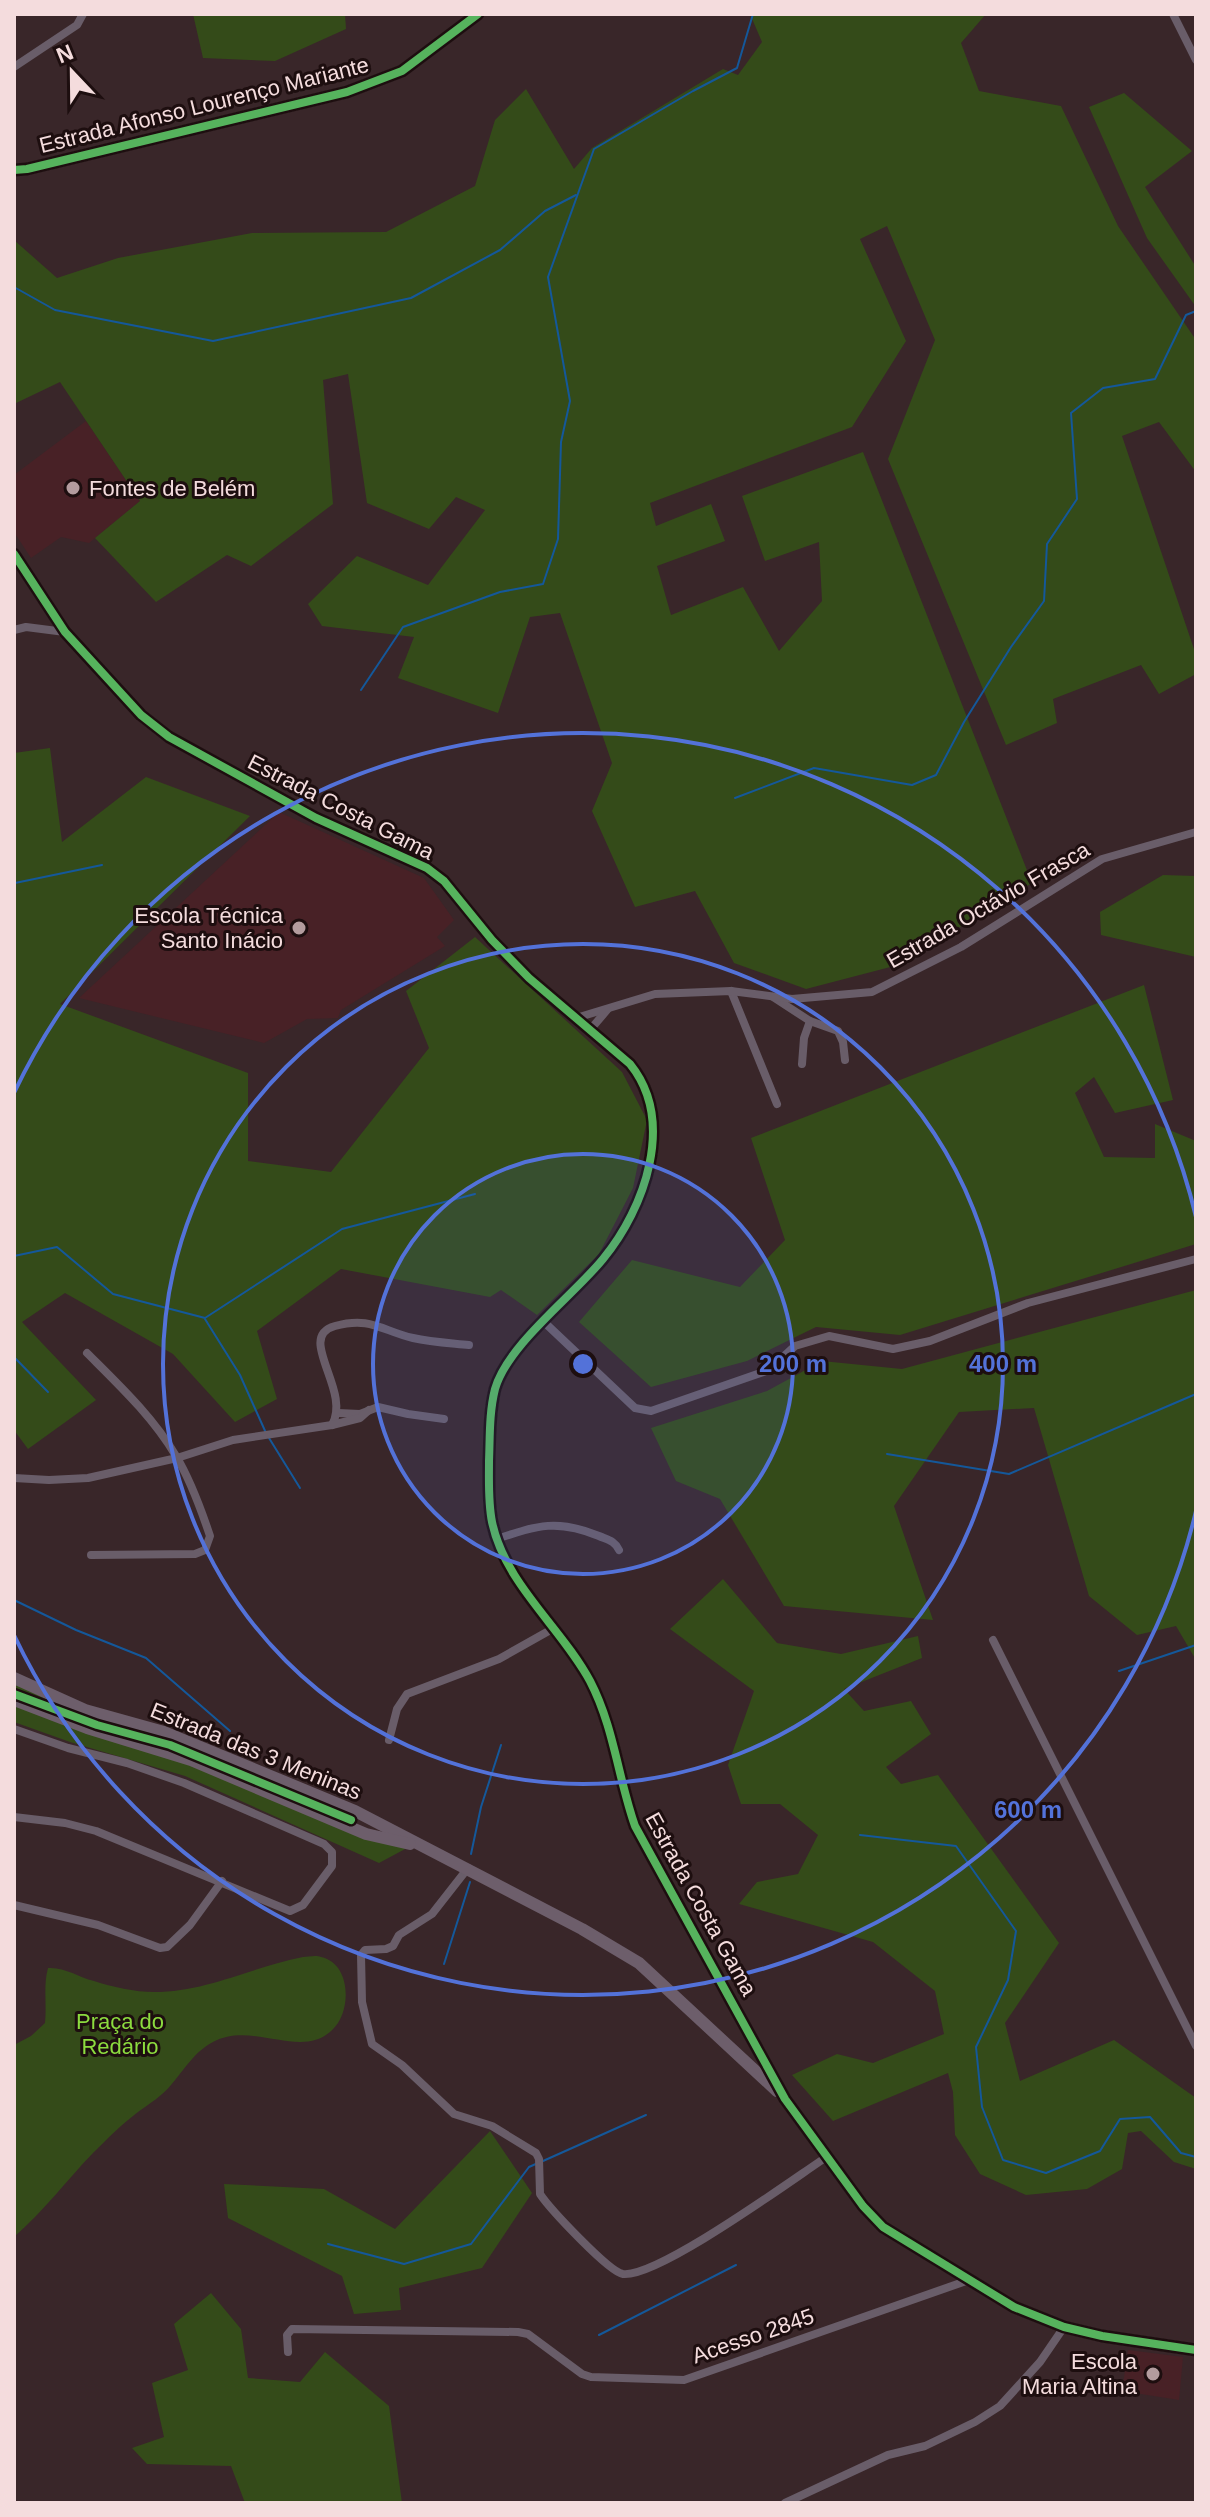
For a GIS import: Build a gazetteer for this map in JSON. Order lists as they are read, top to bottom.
{
  "streets": {
    "main road": ["Estrada Afonso Lourenço Mariante", "Estrada Costa Gama", "Estrada das 3 Meninas"],
    "street": ["Estrada Octávio Frasca", "Acesso 2845"]
  },
  "crossings": [
    ["Estrada Costa Gama", "Estrada Octávio Frasca"],
    ["Estrada Costa Gama", "Estrada das 3 Meninas"],
    ["Estrada Costa Gama", "Acesso 2845"]
  ],
  "parks": ["Praça do Redário"],
  "places": ["Fontes de Belém", "Escola Técnica Santo Inácio", "Escola Maria Altina"],
  "north": "top",
  "rings": ["200 m", "400 m", "600 m"]
}
